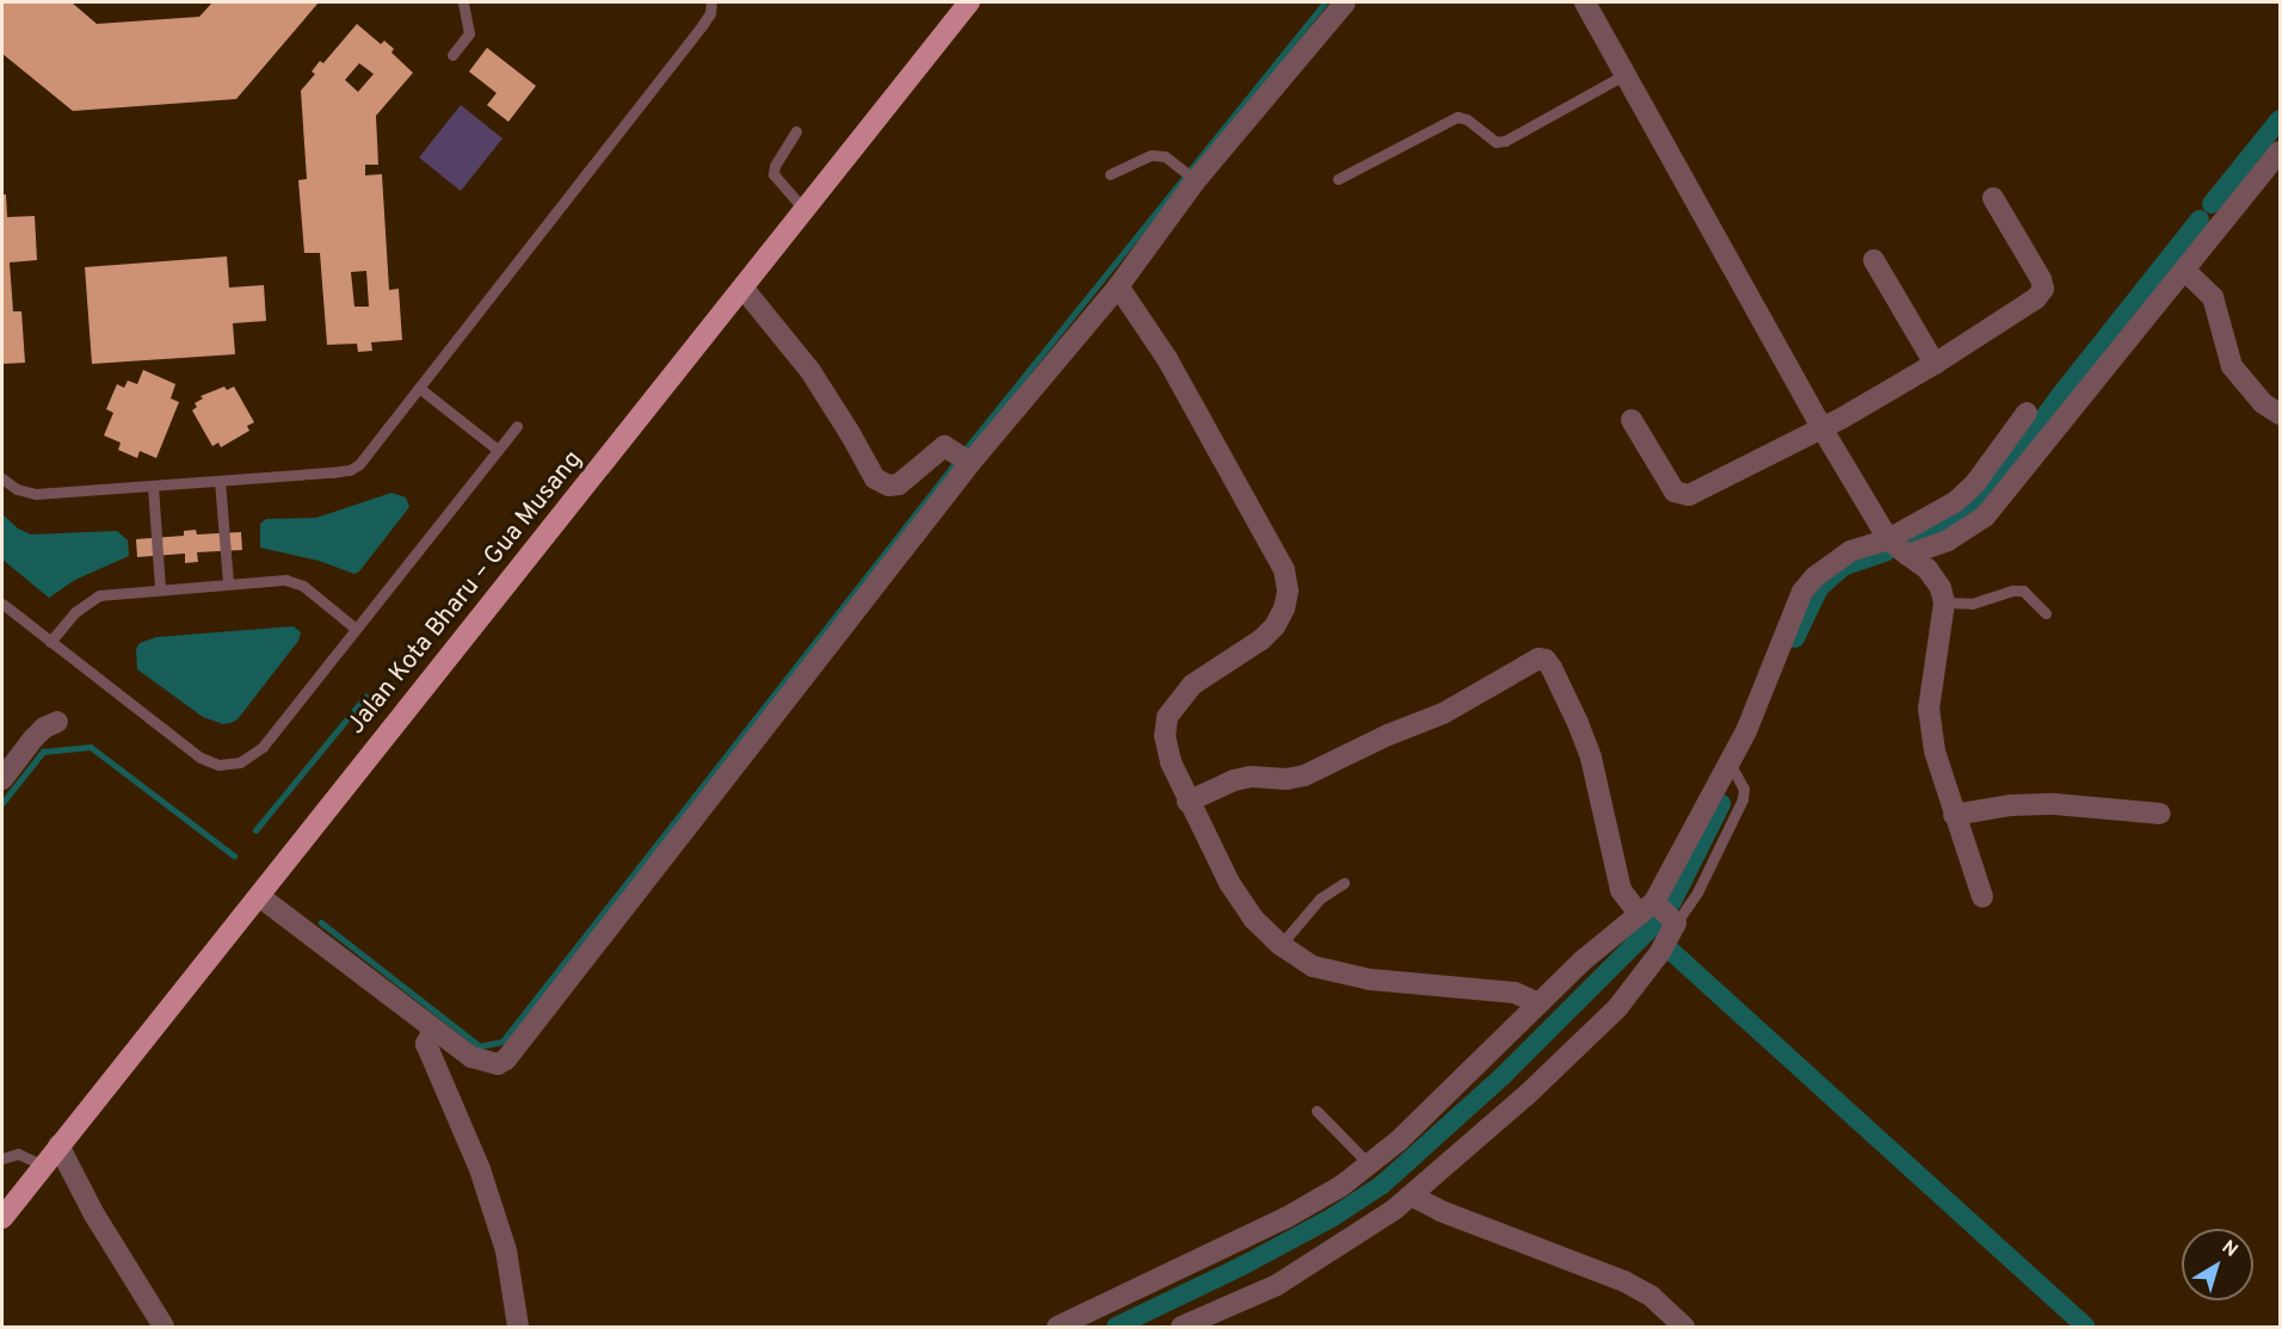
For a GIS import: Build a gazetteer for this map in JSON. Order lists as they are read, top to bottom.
{
  "streets": {
    "main road": ["Jalan Kota Bharu – Gua Musang"]
  },
  "north": "top right"
}
